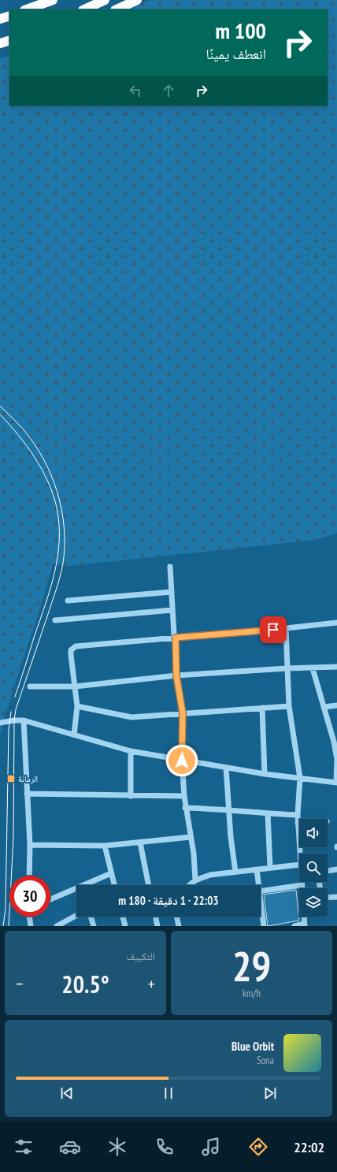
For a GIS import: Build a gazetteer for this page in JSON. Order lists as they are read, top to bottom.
{
  "places": {
    "transit": ["الرمانة"]
  },
  "page": {
    "turn": ["100 m", "انعطف يمينًا"],
    "limit": "30",
    "trip": "22:03 · 1 دقيقة · 180 m",
    "tile": [
      ["29", "km/h"],
      "التكييف"
    ],
    "heat": ["−", "20.5°", "+"],
    "song": ["Blue Orbit", "Sona"],
    "tabs": "22:02"
  }
}
